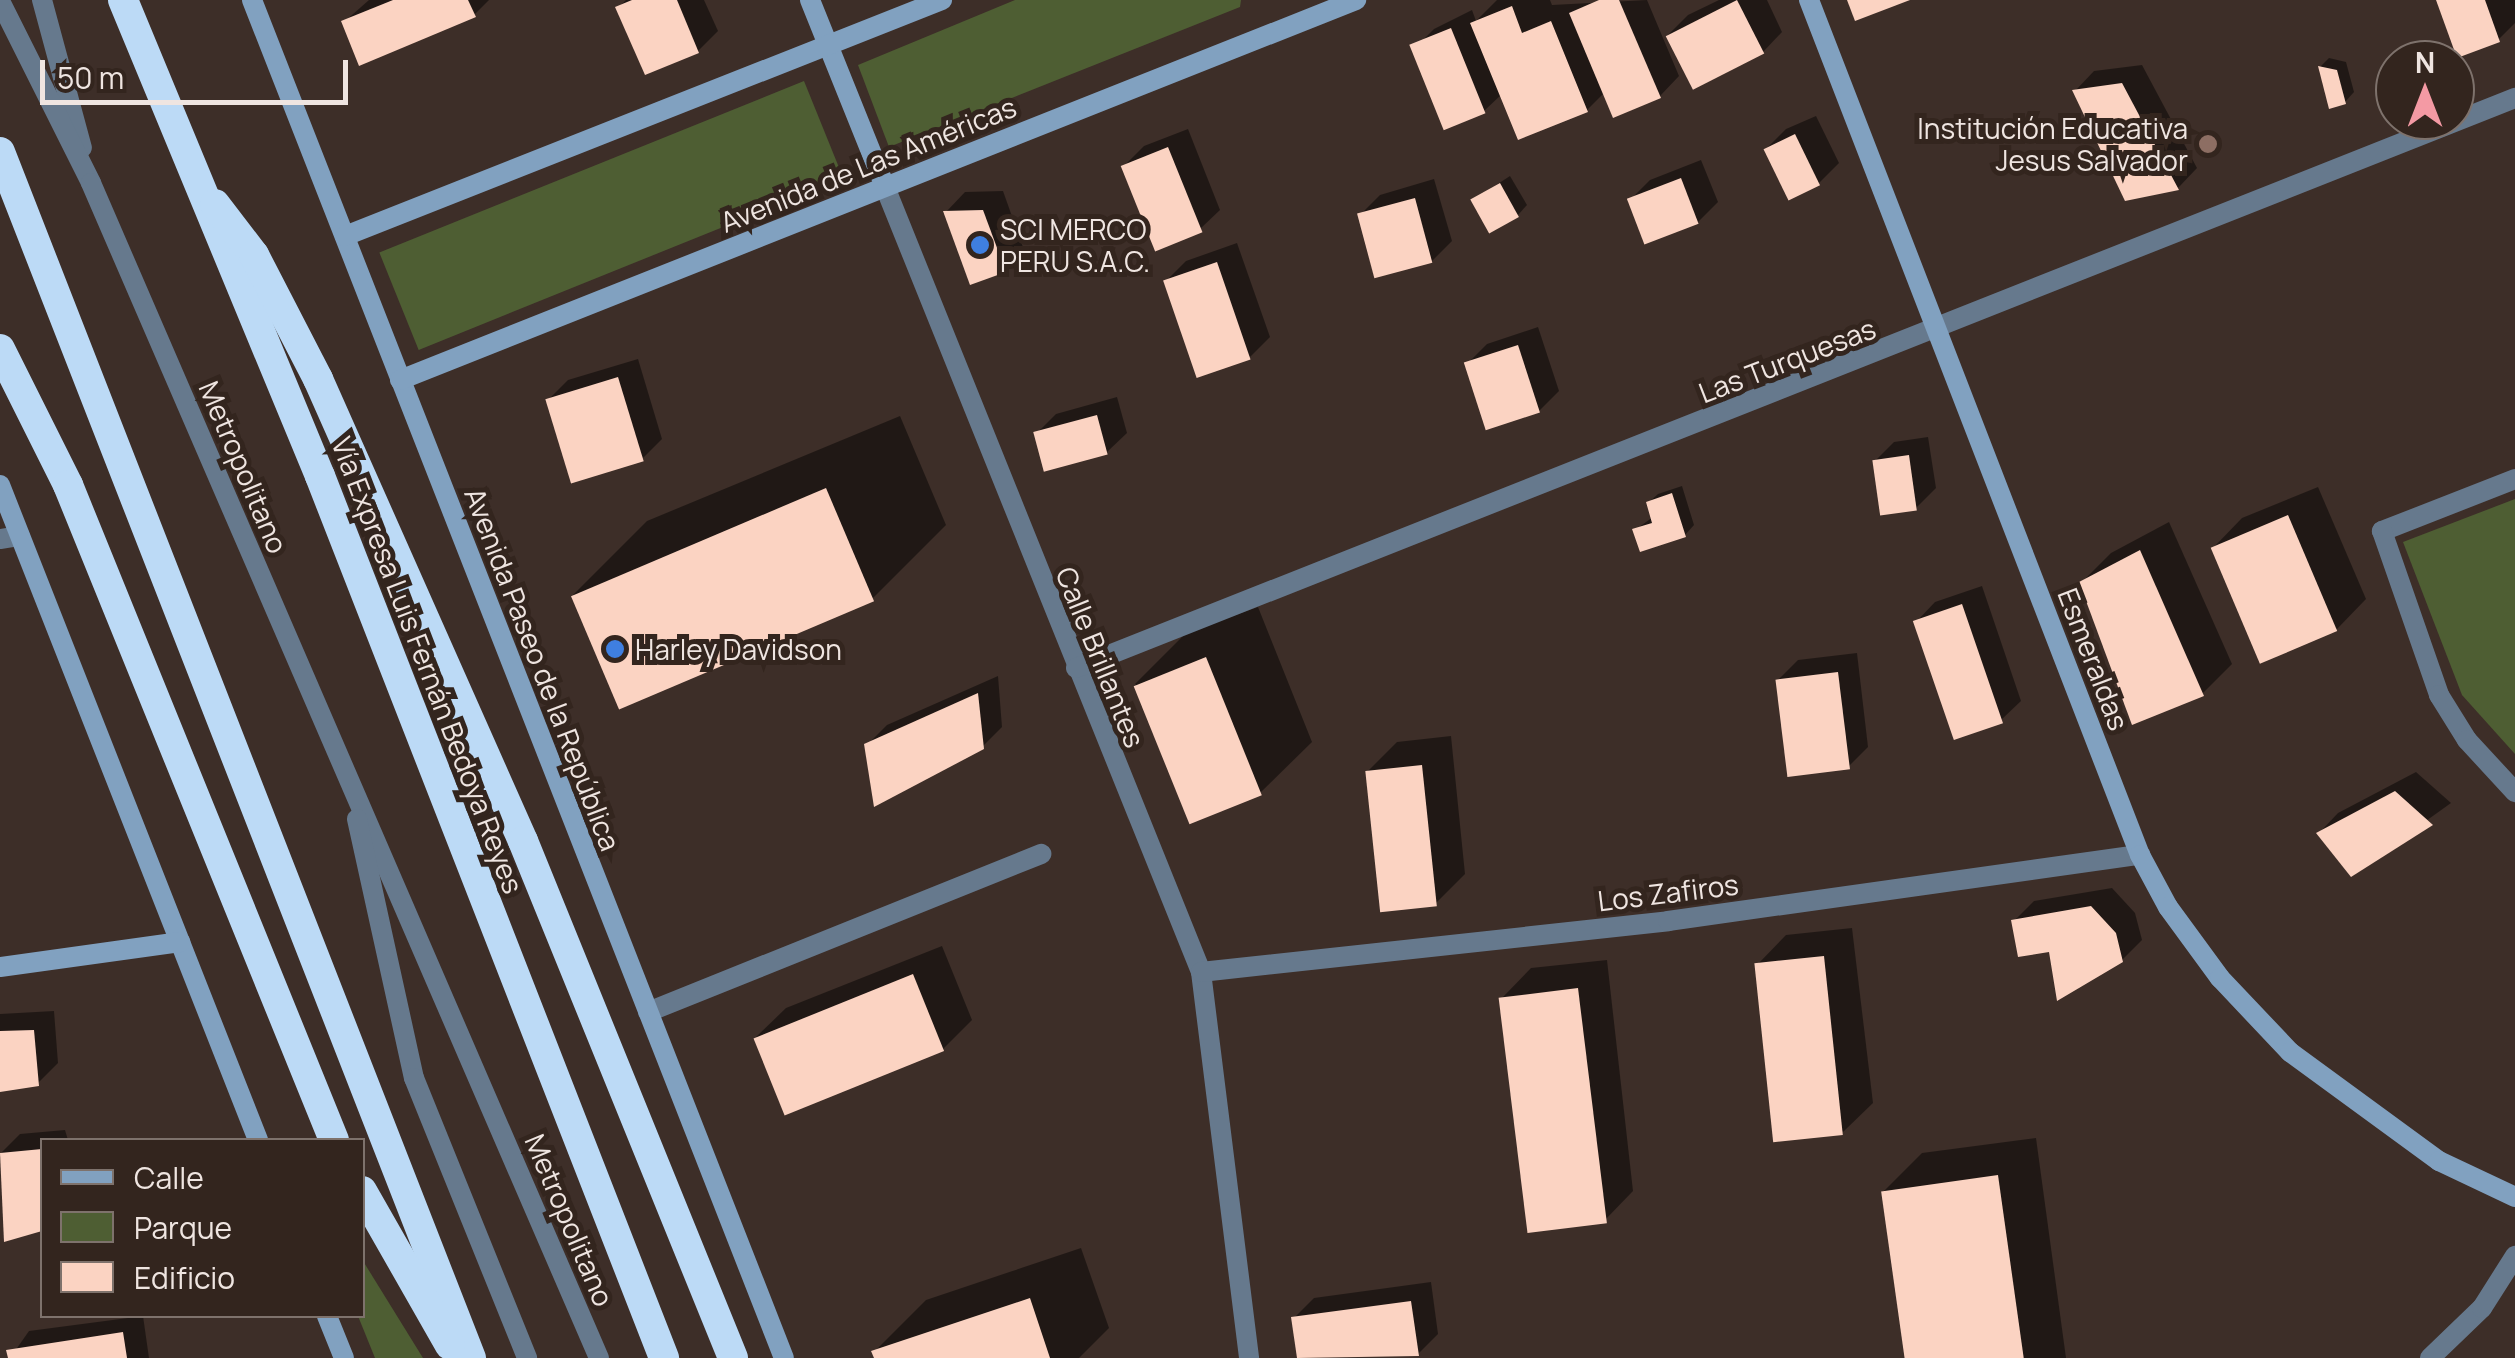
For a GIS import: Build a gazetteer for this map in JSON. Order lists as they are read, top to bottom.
{
  "streets": {
    "highway": ["Vía Expresa Luis Fernán Bedoya Reyes"],
    "street": [
      "Avenida de Las Américas",
      "Las Turquesas",
      "Metropolitano",
      "Calle Brillantes",
      "Esmeraldas",
      "Avenida Paseo de la República",
      "Los Zafiros"
    ]
  },
  "crossings": [
    ["Avenida de Las Américas", "Calle Brillantes"],
    ["Avenida de Las Américas", "Avenida Paseo de la República"],
    ["Las Turquesas", "Calle Brillantes"],
    ["Las Turquesas", "Esmeraldas"],
    ["Calle Brillantes", "Los Zafiros"],
    ["Esmeraldas", "Los Zafiros"]
  ],
  "places": ["Institución Educativa Jesus Salvador", "SCI MERCO PERU S.A.C.", "Harley Davidson"],
  "legend": ["Calle", "Parque", "Edificio"],
  "scale_bar": "50 m",
  "north": "top"
}
